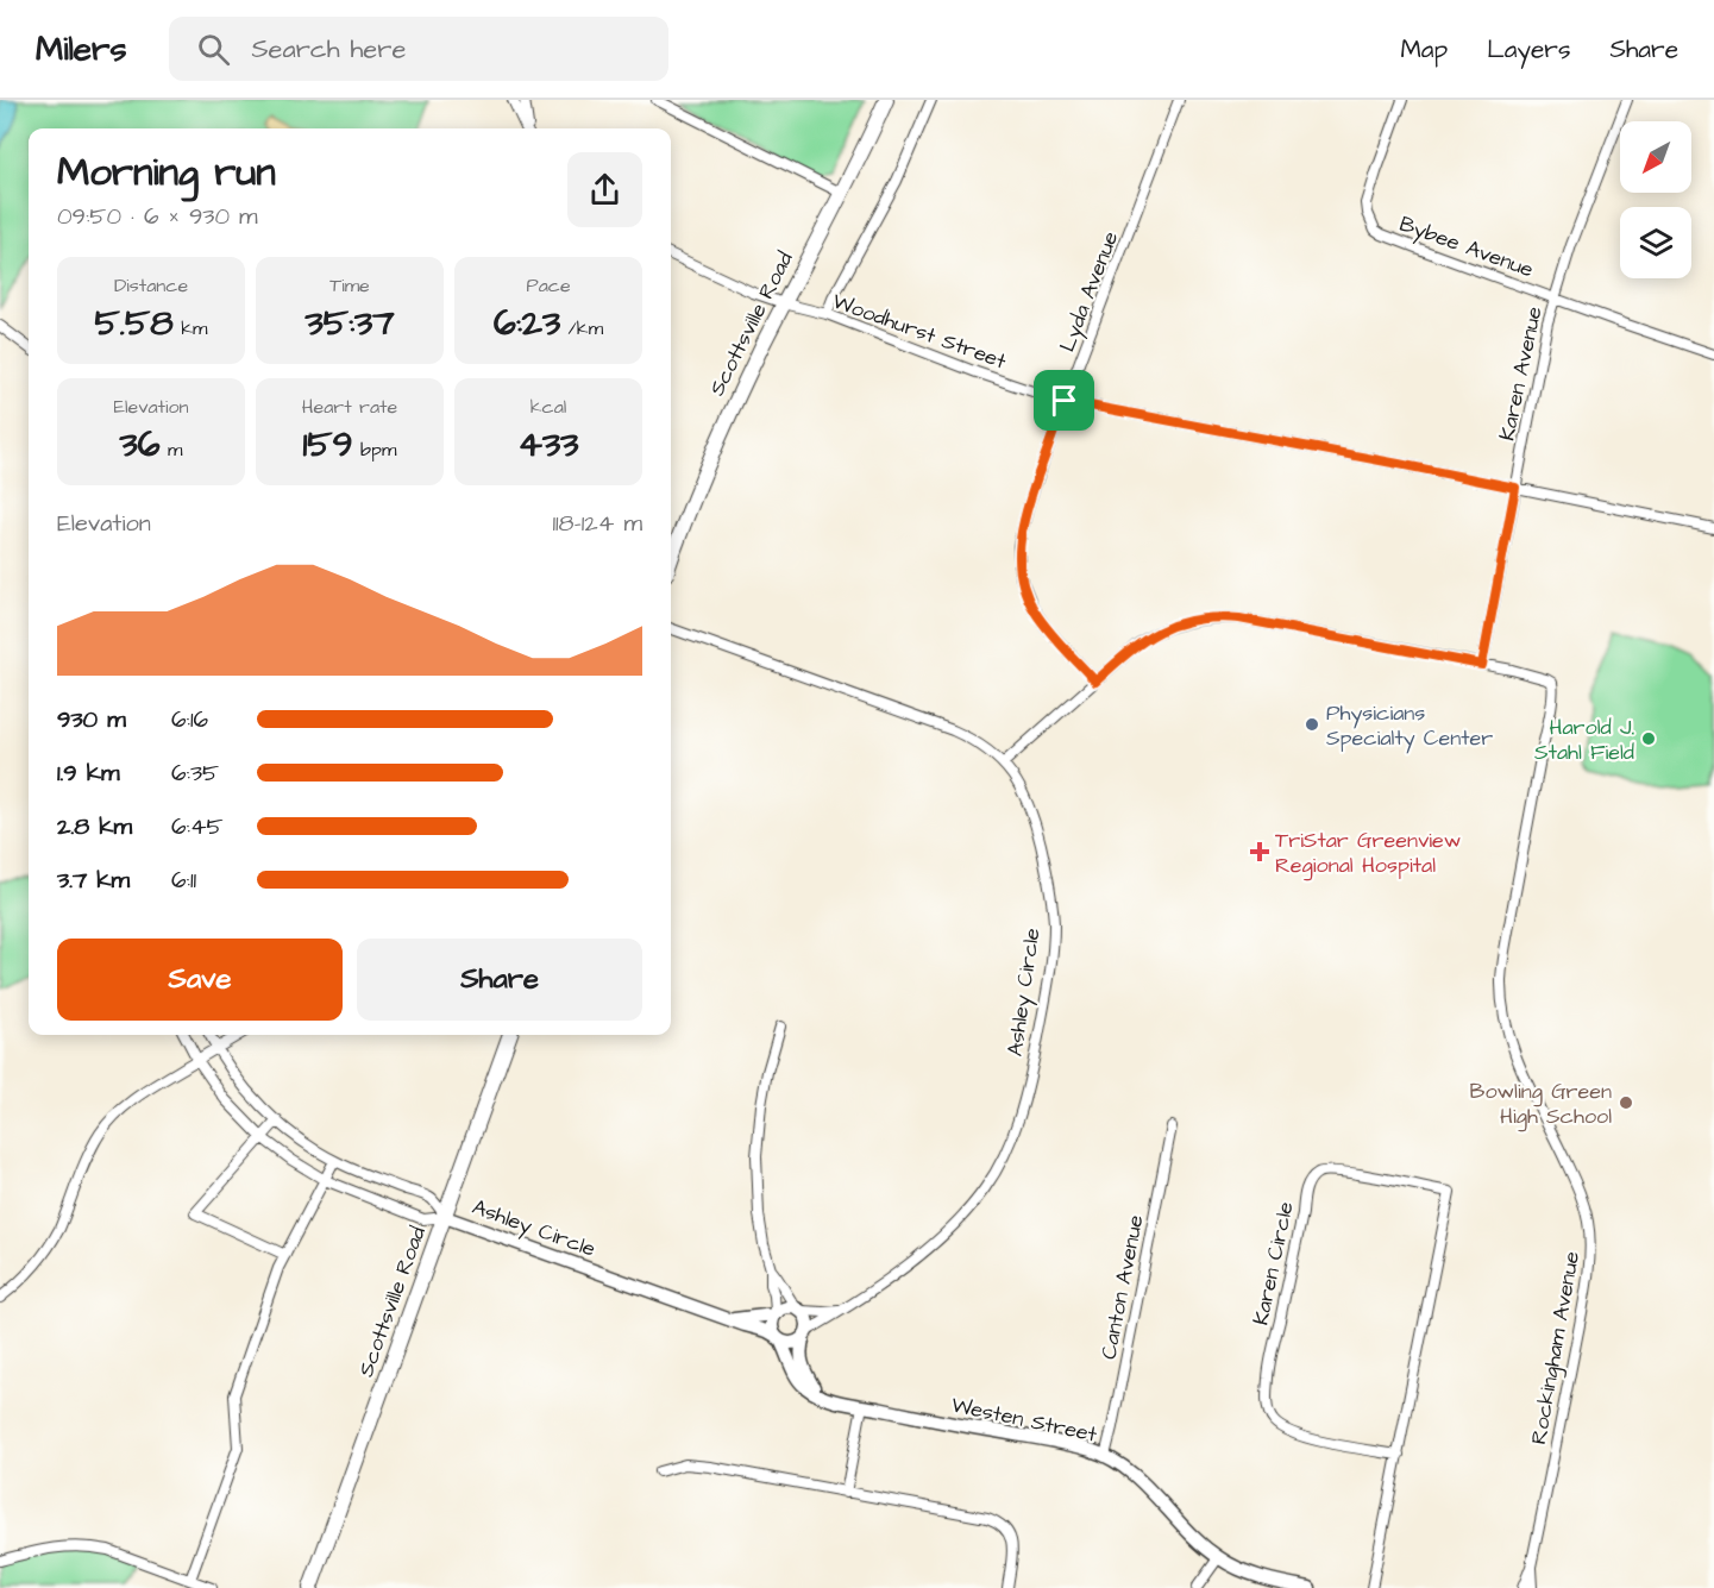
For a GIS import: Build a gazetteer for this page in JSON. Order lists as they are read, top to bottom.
{
  "streets": {
    "main road": ["Scottsville Road"],
    "street": [
      "Bybee Avenue",
      "Lyda Avenue",
      "Woodhurst Street",
      "Karen Avenue",
      "Ashley Circle",
      "Karen Circle",
      "Canton Avenue",
      "Rockingham Avenue",
      "Westen Street"
    ]
  },
  "crossings": [
    ["Bybee Avenue", "Karen Avenue"],
    ["Lyda Avenue", "Woodhurst Street"],
    ["Scottsville Road", "Woodhurst Street"],
    ["Scottsville Road", "Ashley Circle"],
    ["Woodhurst Street", "Karen Avenue"],
    ["Karen Avenue", "Rockingham Avenue"],
    ["Ashley Circle", "Westen Street"],
    ["Canton Avenue", "Westen Street"]
  ],
  "places": {
    "other": ["Physicians Specialty Center", "Harold J. Stahl Field", "Bowling Green High School"],
    "health": ["TriStar Greenview Regional Hospital"]
  },
  "north": "bottom left",
  "page": {
    "header": "Milers",
    "search": "Search here",
    "nav": ["Map", "Layers", "Share"],
    "heading": ["Morning run", "09:50 · 6 × 930 m"],
    "stats": [
      ["Distance", "5.58 km"],
      ["Time", "35:37"],
      ["Pace", "6:23 /km"],
      ["Elevation", "36 m"],
      ["Heart rate", "159 bpm"],
      ["kcal", "433"]
    ],
    "chart": ["Elevation", "118–124 m"],
    "list": [
      {
        "name": "930 m",
        "note": "6:16"
      },
      {
        "name": "1.9 km",
        "note": "6:35"
      },
      {
        "name": "2.8 km",
        "note": "6:45"
      },
      {
        "name": "3.7 km",
        "note": "6:11"
      }
    ],
    "buttons": ["Save", "Share"]
  }
}
